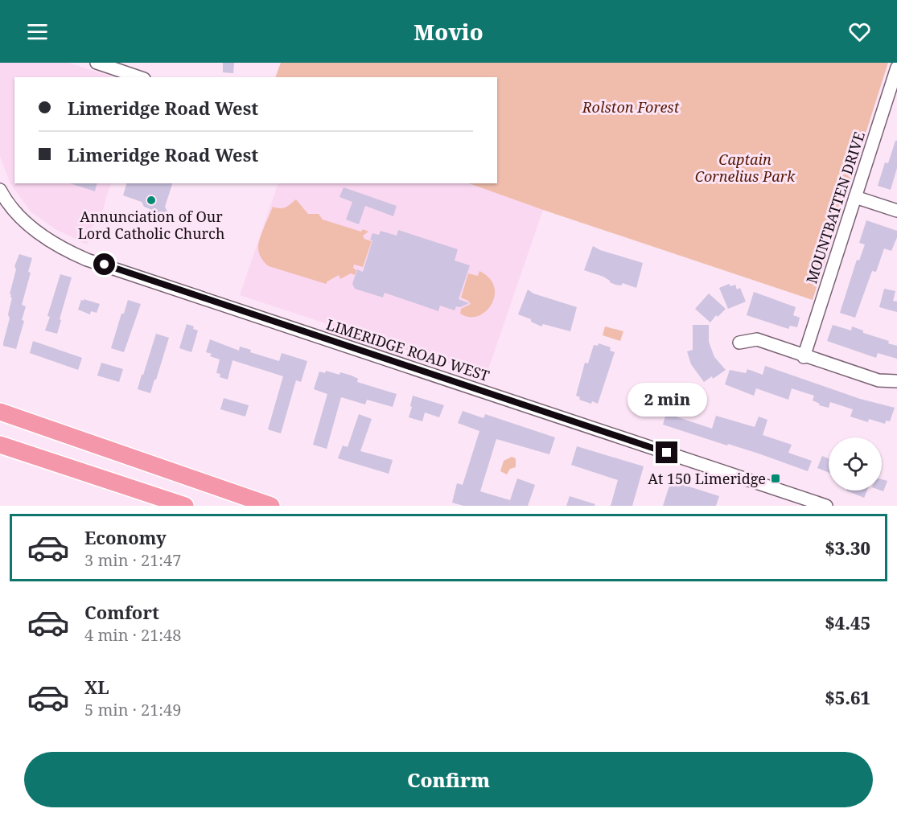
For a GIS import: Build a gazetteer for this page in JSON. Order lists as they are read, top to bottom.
{
  "streets": {
    "street": ["MOUNTBATTEN DRIVE", "LIMERIDGE ROAD WEST"]
  },
  "parks": ["Rolston Forest", "Captain Cornelius Park"],
  "places": {
    "other": ["Annunciation of Our Lord Catholic Church"],
    "transit": ["At 150 Limeridge"]
  },
  "page": {
    "header": "Movio",
    "banner": ["Limeridge Road West", "Limeridge Road West"],
    "bubble": "2 min",
    "list": [
      {
        "name": "Economy",
        "note": "3 min · 21:47",
        "value": "$3.30"
      },
      {
        "name": "Comfort",
        "note": "4 min · 21:48",
        "value": "$4.45"
      },
      {
        "name": "XL",
        "note": "5 min · 21:49",
        "value": "$5.61"
      }
    ],
    "buttons": "Confirm"
  }
}
